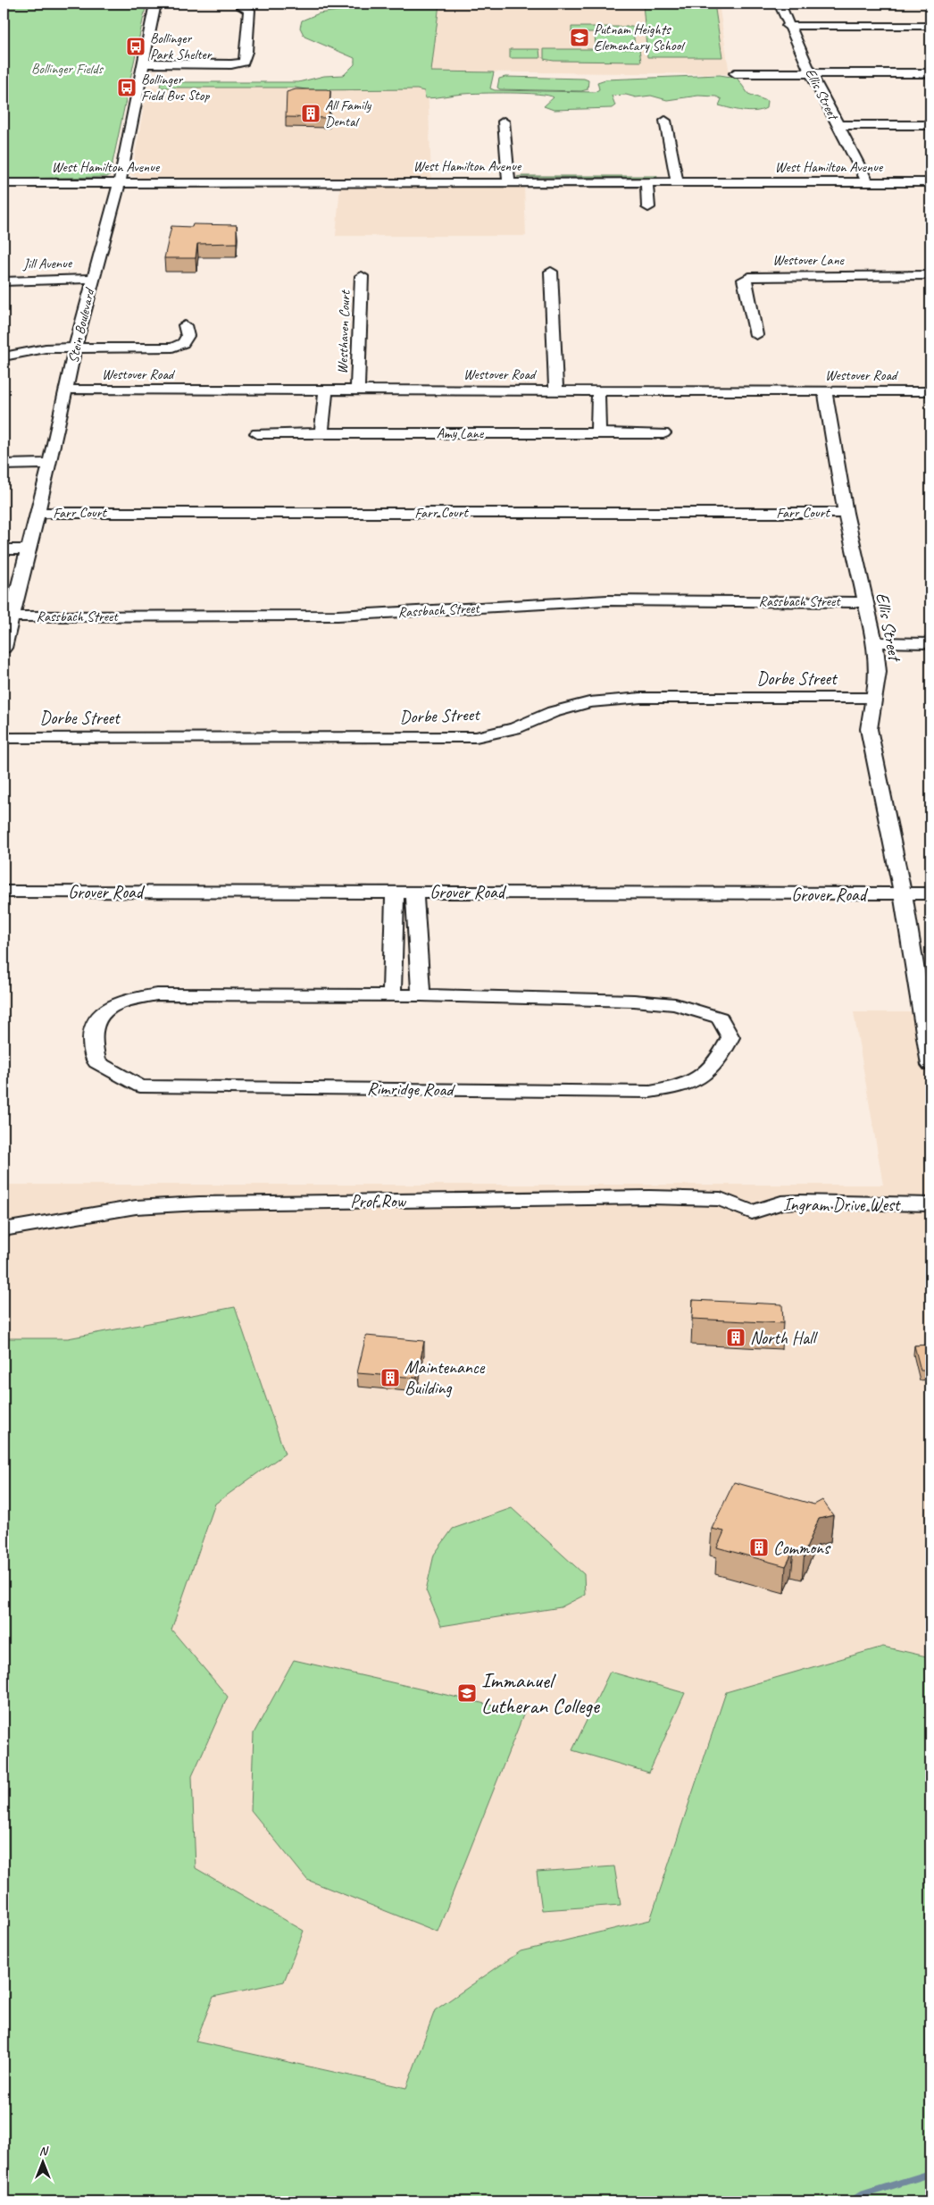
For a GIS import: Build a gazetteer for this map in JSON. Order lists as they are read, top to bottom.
{
  "streets": {
    "street": [
      "Ellis Street",
      "West Hamilton Avenue",
      "Westover Lane",
      "Jill Avenue",
      "Stein Boulevard",
      "Westhaven Court",
      "Westover Road",
      "Amy Lane",
      "Farr Court",
      "Rassbach Street",
      "Dorbe Street",
      "Grover Road",
      "Rimridge Road",
      "Prof Row",
      "Ingram Drive West"
    ]
  },
  "crossings": [
    ["Ellis Street", "West Hamilton Avenue"],
    ["Ellis Street", "Westover Road"],
    ["Ellis Street", "Farr Court"],
    ["Ellis Street", "Rassbach Street"],
    ["Ellis Street", "Dorbe Street"],
    ["Ellis Street", "Grover Road"],
    ["West Hamilton Avenue", "Stein Boulevard"],
    ["Jill Avenue", "Stein Boulevard"],
    ["Stein Boulevard", "Westover Road"],
    ["Stein Boulevard", "Farr Court"],
    ["Stein Boulevard", "Rassbach Street"],
    ["Westhaven Court", "Westover Road"],
    ["Prof Row", "Ingram Drive West"]
  ],
  "parks": ["Bollinger Fields"],
  "places": {
    "school or university": ["Putnam Heights Elementary School", "Immanuel Lutheran College"],
    "bus stop": ["Bollinger Park Shelter", "Bollinger Field Bus Stop"],
    "building": [
      "All Family Dental",
      "North Hall",
      "Maintenance Building",
      "Commons"
    ]
  },
  "north": "top"
}
